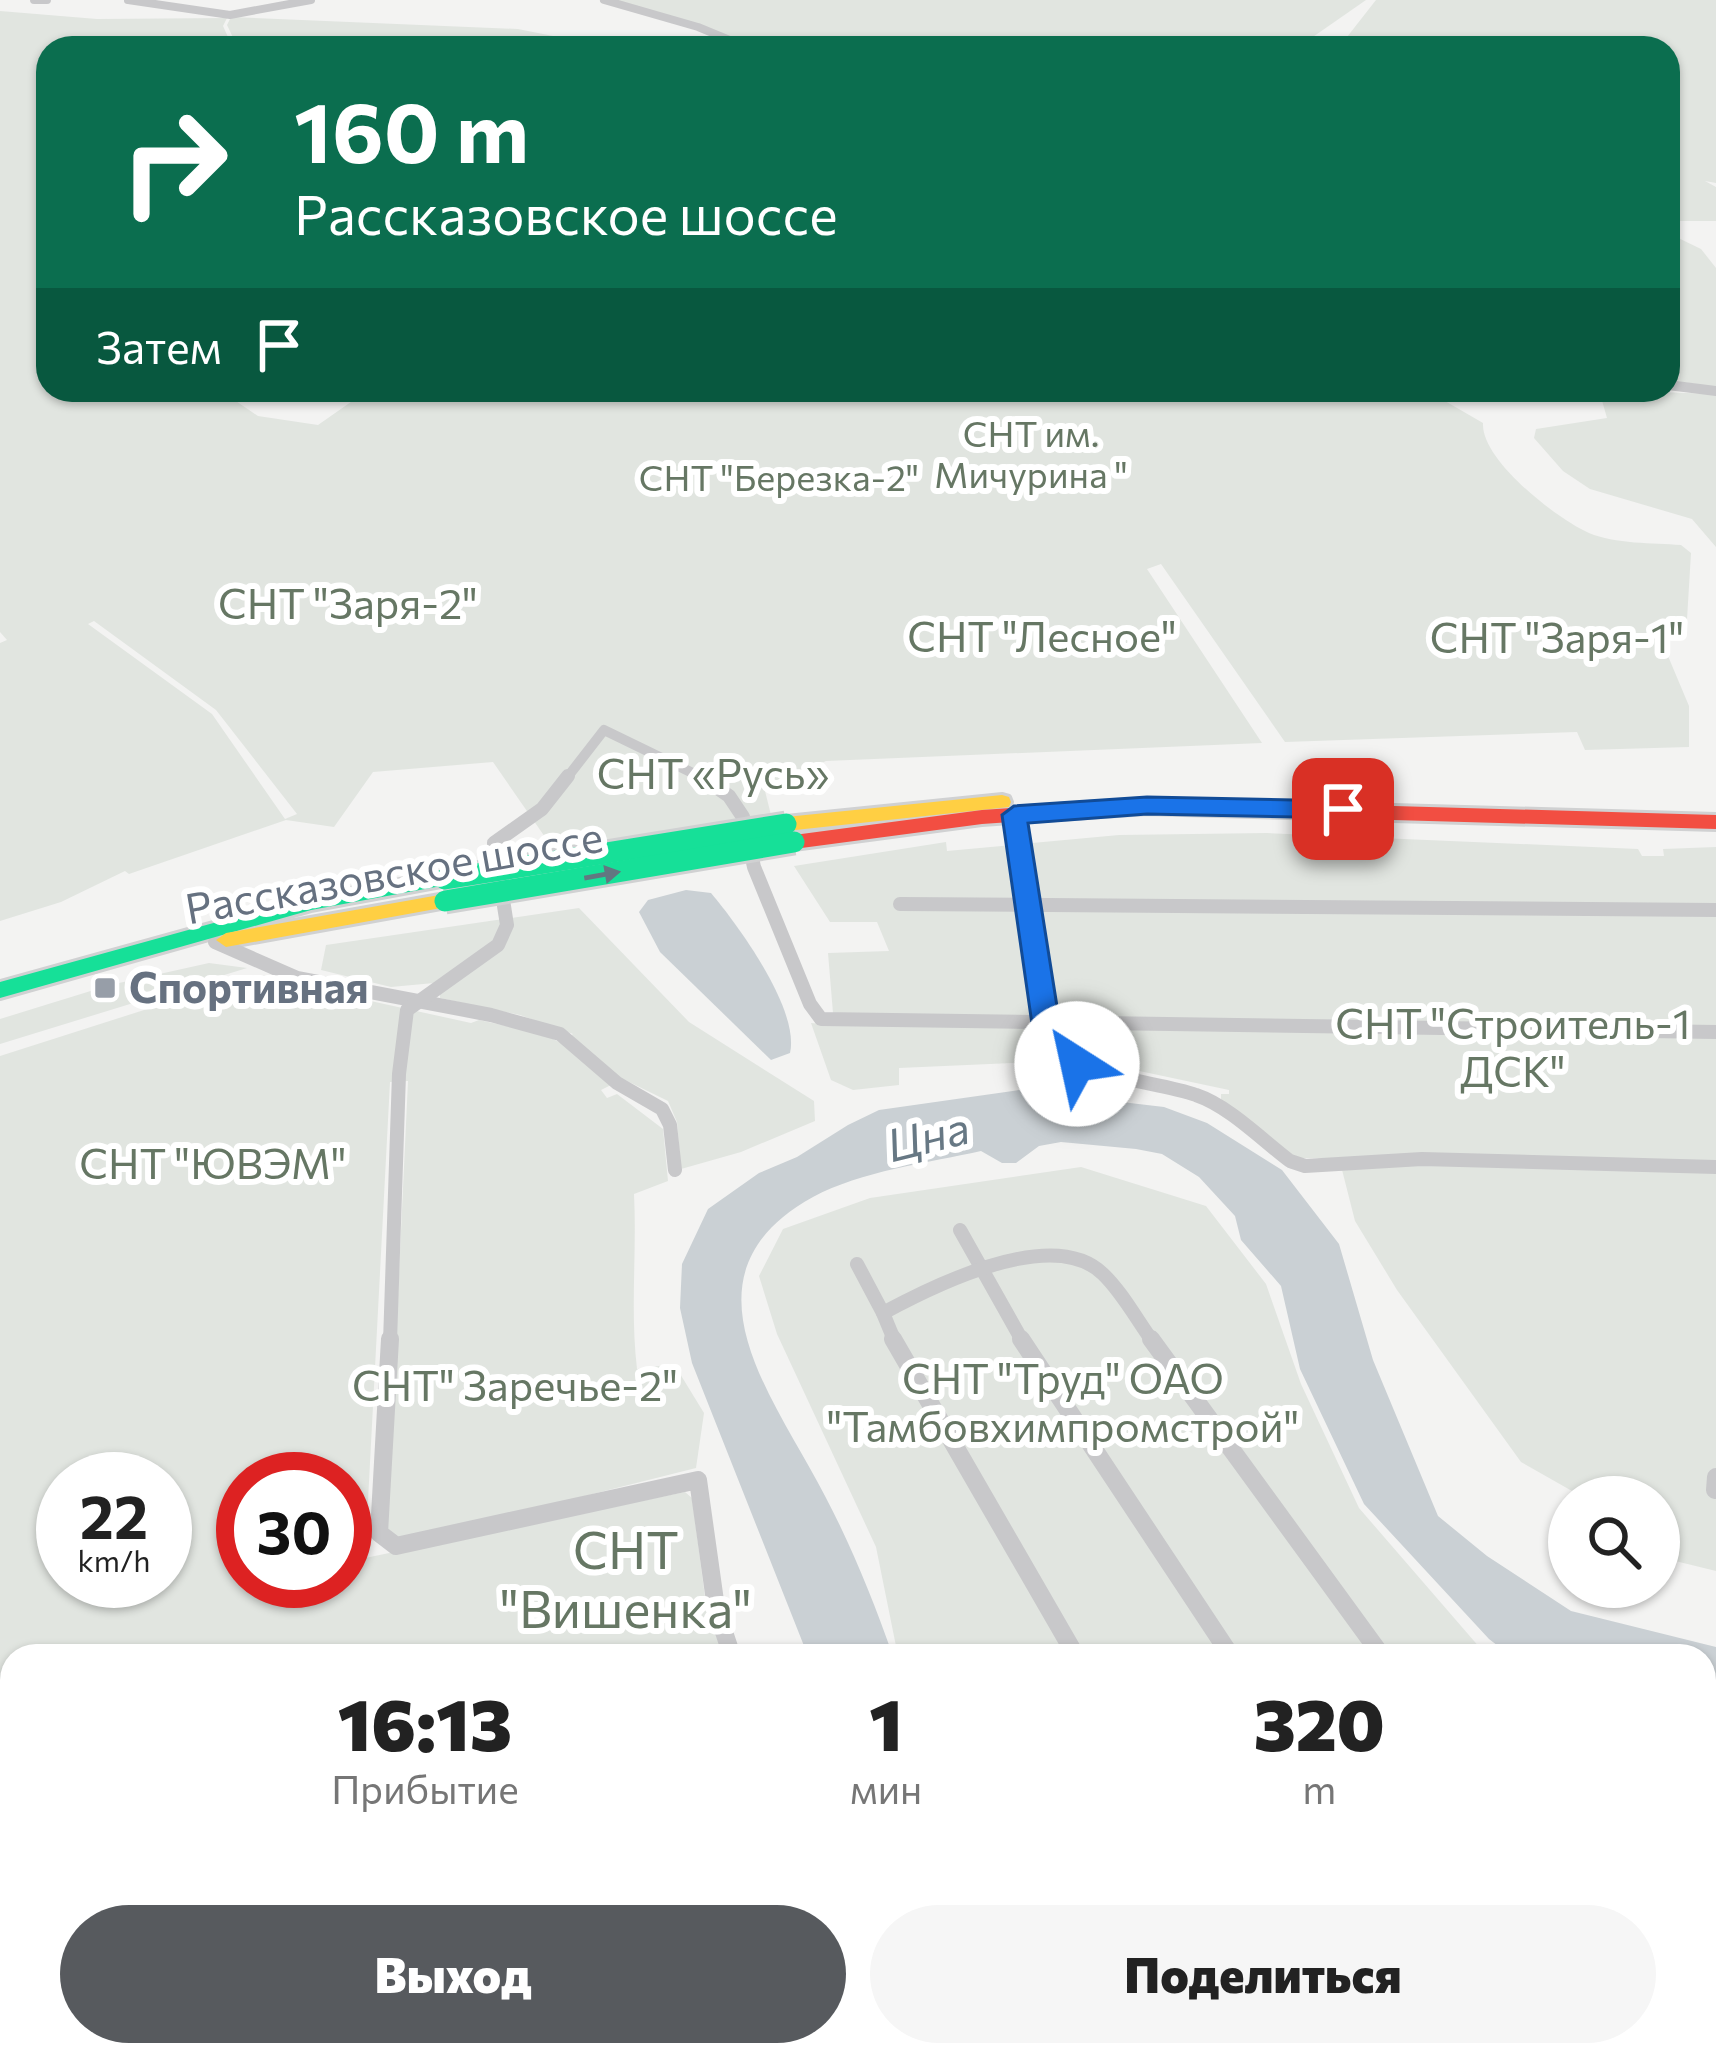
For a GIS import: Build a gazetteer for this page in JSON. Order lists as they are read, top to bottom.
{
  "streets": {
    "main road": ["Рассказовское шоссе"]
  },
  "water": ["Цна"],
  "parks": [
    "СНТ им. Мичурина \"",
    "СНТ \"Березка-2\"",
    "СНТ \"Заря-2\"",
    "СНТ \"Лесное\"",
    "СНТ \"Заря-1\"",
    "СНТ «Русь»",
    "СНТ \"Строитель-1 ДСК\"",
    "СНТ \"ЮВЭМ\"",
    "СНТ \"Труд\" ОАО \"Тамбовхимпромстрой\"",
    "СНТ\" Заречье-2\"",
    "СНТ \"Вишенка\""
  ],
  "places": {
    "transit": ["Спортивная"]
  },
  "page": {
    "turn": ["160 m", "Рассказовское шоссе"],
    "then": "Затем",
    "speed": "22 km/h",
    "limit": "30",
    "eta": [
      "16:13",
      "Прибытие",
      "1",
      "мин",
      "320",
      "m"
    ],
    "buttons": ["Выход", "Поделиться"]
  }
}
